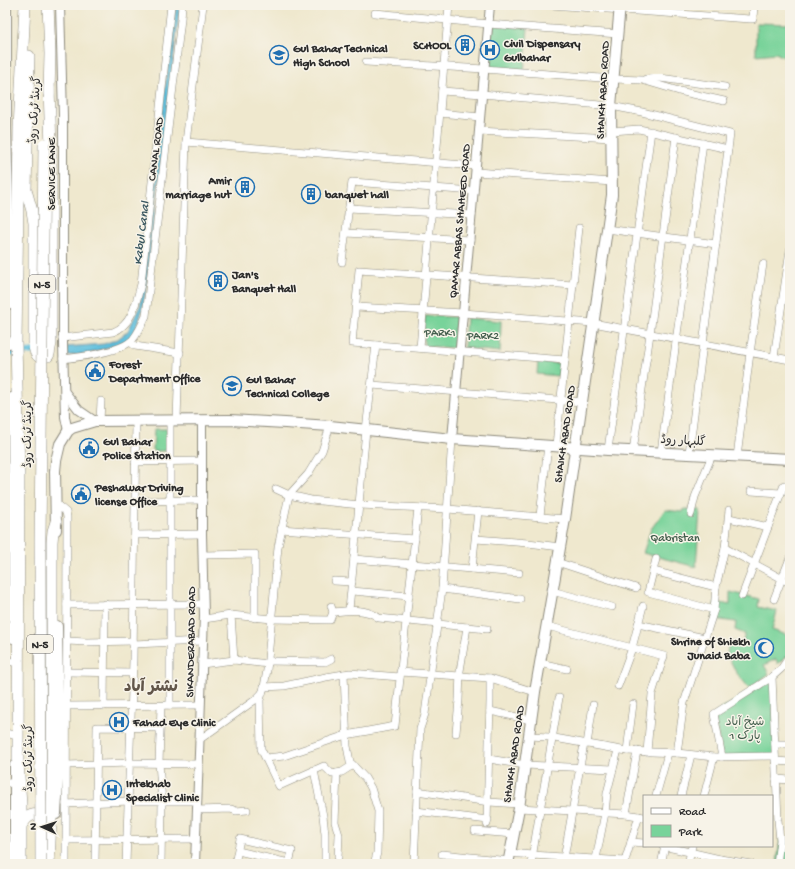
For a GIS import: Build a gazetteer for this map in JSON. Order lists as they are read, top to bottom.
{
  "streets": {
    "highway": ["گرینڈ ٹرنک روڈ", "N-5"],
    "main road": ["SHAIKH ABAD ROAD", "گلبہار روڈ"],
    "street": [
      "CANAL ROAD",
      "SERVICE LANE",
      "QAMAR ABBAS SHAHEED ROAD",
      "SIKANDERABAD ROAD"
    ]
  },
  "crossings": [
    ["SHAIKH ABAD ROAD", "گلبہار روڈ"],
    ["گرینڈ ٹرنک روڈ", "SERVICE LANE"],
    ["SERVICE LANE", "گلبہار روڈ"],
    ["QAMAR ABBAS SHAHEED ROAD", "گلبہار روڈ"],
    ["گلبہار روڈ", "SIKANDERABAD ROAD"]
  ],
  "districts": ["نشتر آباد"],
  "water": ["Kabul Canal"],
  "parks": [
    "PARK1",
    "PARK2",
    "Qabristan",
    "شیخ آباد پارک 1"
  ],
  "places": {
    "building": [
      "SCHOOL",
      "Amir marriage hut",
      "banquet hall",
      "Jan's Banquet Hall"
    ],
    "hospital": ["Civil Dispensary Gulbahar", "Fahad Eye Clinic", "Intekhab Specialist Clinic"],
    "school or university": ["Gul Bahar Technical High School", "Gul Bahar Technical College"],
    "public building": ["Forest Department Office", "Gul Bahar Police Station", "Peshawar Driving license Office"],
    "mosque": ["Shrine of Shiekh Junaid Baba"]
  },
  "legend": ["Road", "Park"],
  "north": "left"
}
